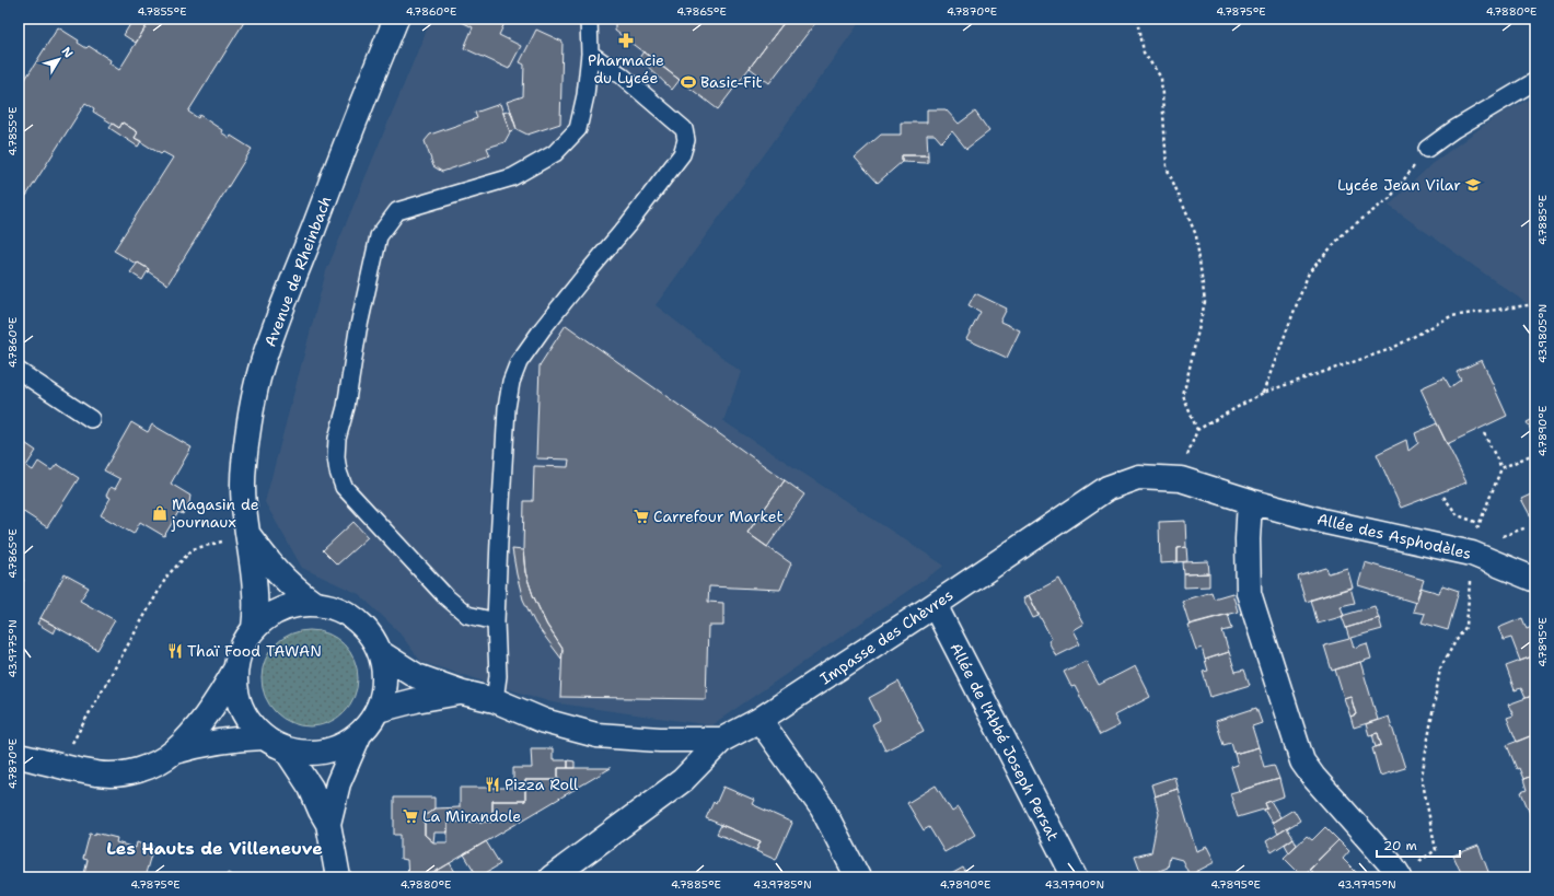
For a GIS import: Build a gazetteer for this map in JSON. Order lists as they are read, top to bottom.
{
  "streets": {
    "street": [
      "Avenue de Rheinbach",
      "Allée des Asphodèles",
      "Impasse des Chèvres",
      "Allée de l'Abbé Joseph Persat"
    ]
  },
  "crossings": [
    ["Allée des Asphodèles", "Impasse des Chèvres"],
    ["Impasse des Chèvres", "Allée de l'Abbé Joseph Persat"]
  ],
  "districts": ["Les Hauts de Villeneuve"],
  "places": {
    "pharmacy": ["Pharmacie du Lycée"],
    "sports": ["Basic-Fit"],
    "school or university": ["Lycée Jean Vilar"],
    "shop": ["Magasin de journaux"],
    "supermarket": ["Carrefour Market", "La Mirandole"],
    "restaurant": ["Thaï Food TAWAN", "Pizza Roll"]
  },
  "scale_bar": "20 m",
  "north": "top right",
  "coordinates": [
    "4.7855°E",
    "4.7860°E",
    "4.7865°E",
    "4.7870°E",
    "4.7875°E",
    "4.7880°E",
    "4.7885°E",
    "43.9805°N",
    "4.7890°E",
    "4.7895°E",
    "43.9775°N",
    "43.9785°N",
    "43.9790°N",
    "43.9795°N"
  ]
}
